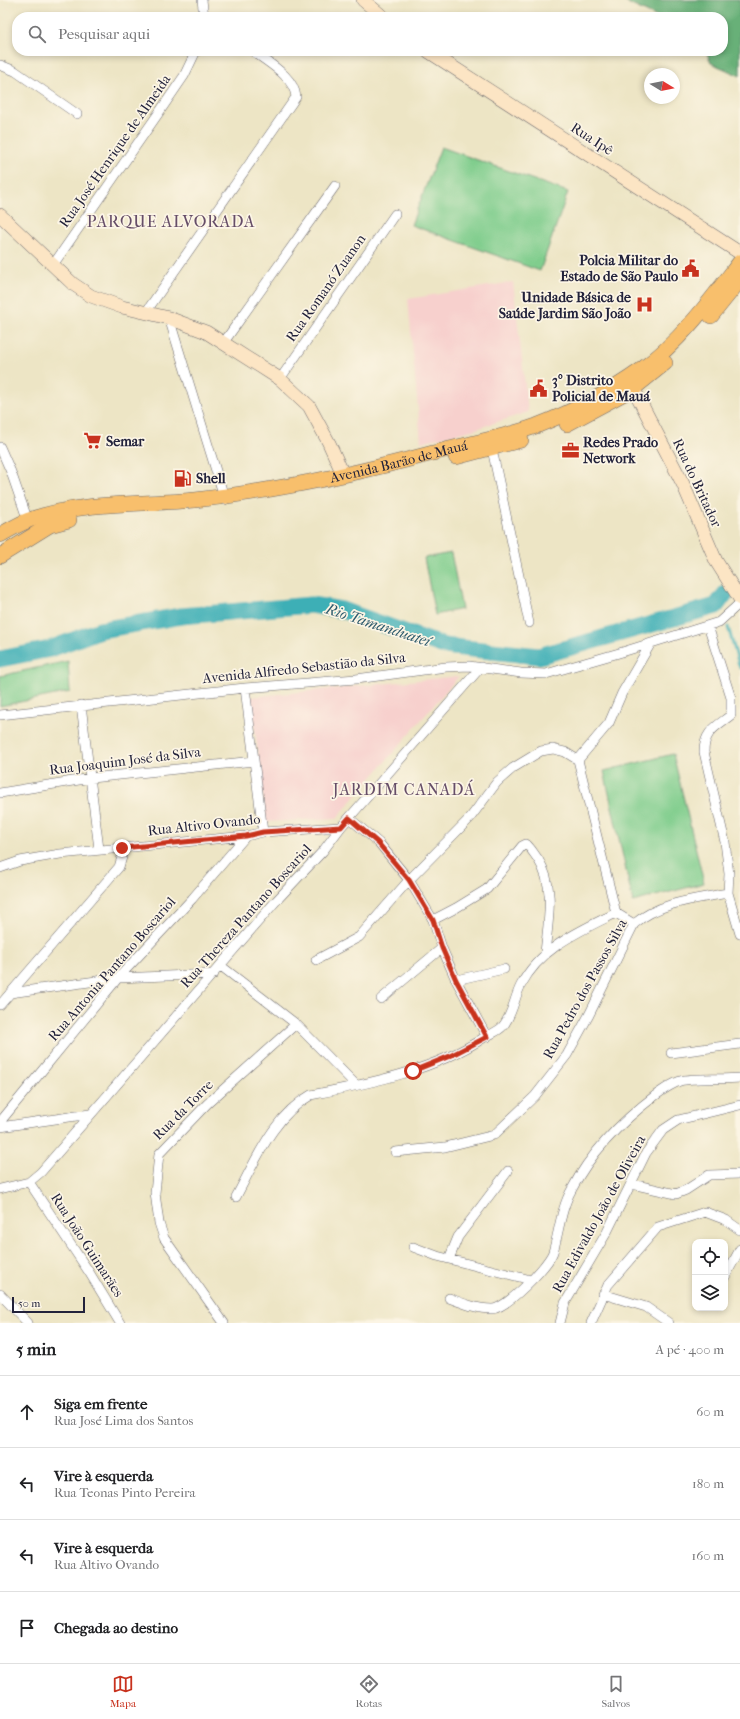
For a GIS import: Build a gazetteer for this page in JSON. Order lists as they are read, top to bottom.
{
  "streets": {
    "main road": ["Avenida Barão de Mauá"],
    "street": [
      "Rua Ipê",
      "Rua José Henrique de Almeida",
      "Rua Romanó Zuanon",
      "Rua do Britador",
      "Avenida Alfredo Sebastião da Silva",
      "Rua Joaquim José da Silva",
      "Rua Altivo Ovando",
      "Rua Thereza Pantano Boscariol",
      "Rua Antonia Pantano Boscariol",
      "Rua Pedro dos Passos Silva",
      "Rua da Torre",
      "Rua Edivaldo João de Oliveira",
      "Rua João Guimarães"
    ]
  },
  "crossings": [
    ["Avenida Barão de Mauá", "Rua do Britador"],
    ["Avenida Alfredo Sebastião da Silva", "Rua Thereza Pantano Boscariol"],
    ["Rua Altivo Ovando", "Rua Thereza Pantano Boscariol"],
    ["Rua Altivo Ovando", "Rua Antonia Pantano Boscariol"],
    ["Rua Thereza Pantano Boscariol", "Rua João Guimarães"]
  ],
  "districts": ["PARQUE ALVORADA", "JARDIM CANADÁ"],
  "water": ["Rio Tamanduateí"],
  "places": {
    "public building": ["Polcia Militar do Estado de São Paulo", "3º Distrito Policial de Mauá"],
    "hospital": ["Unidade Básica de Saúde Jardim São João"],
    "supermarket": ["Semar"],
    "office": ["Redes Prado Network"],
    "fuel station": ["Shell"]
  },
  "scale_bar": "50 m",
  "north": "right",
  "page": {
    "search": "Pesquisar aqui",
    "scale": "50 m",
    "heading": ["5 min", "A pé · 400 m"],
    "list": [
      ["Siga em frente", "Rua José Lima dos Santos", "60 m"],
      ["Vire à esquerda", "Rua Teonas Pinto Pereira", "180 m"],
      ["Vire à esquerda", "Rua Altivo Ovando", "160 m"],
      "Chegada ao destino"
    ],
    "nav": ["Mapa", "Rotas", "Salvos"]
  }
}
